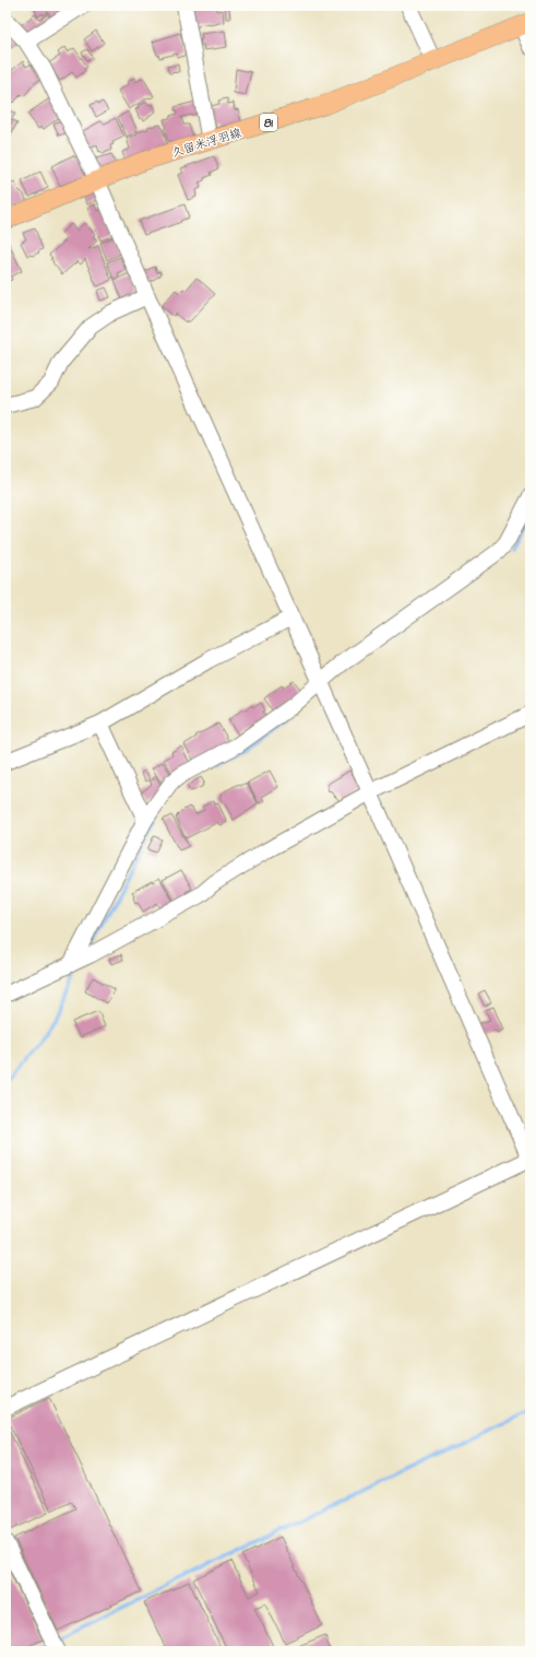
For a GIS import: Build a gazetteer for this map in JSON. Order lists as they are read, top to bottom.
{
  "streets": {
    "main road": ["81", "久留米浮羽線"]
  }
}
